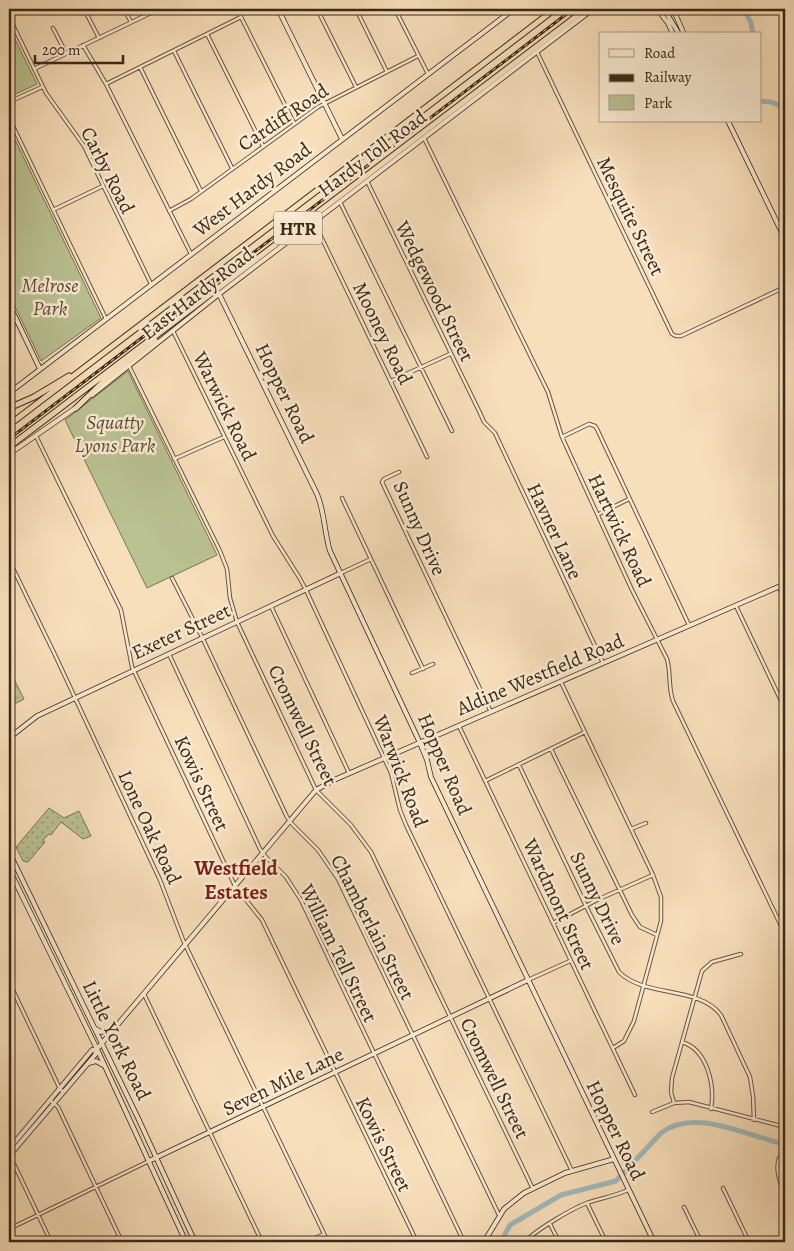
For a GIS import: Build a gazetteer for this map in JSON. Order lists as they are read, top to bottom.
{
  "streets": {
    "highway": ["Hardy Toll Road", "HTR"],
    "main road": [
      "West Hardy Road",
      "East Hardy Road",
      "Hopper Road",
      "Exeter Street",
      "Aldine Westfield Road",
      "Little York Road",
      "Seven Mile Lane"
    ],
    "street": [
      "Cardiff Road",
      "Carby Road",
      "Mesquite Street",
      "Wedgewood Street",
      "Mooney Road",
      "Warwick Road",
      "Sunny Drive",
      "Hartwick Road",
      "Havner Lane",
      "Cromwell Street",
      "Kowis Street",
      "Lone Oak Road",
      "Wardmont Street",
      "Chamberlain Street",
      "William Tell Street"
    ]
  },
  "crossings": [
    ["Carby Road", "West Hardy Road"],
    ["Mesquite Street", "East Hardy Road"],
    ["Wedgewood Street", "East Hardy Road"],
    ["Wedgewood Street", "Havner Lane"],
    ["East Hardy Road", "Mooney Road"],
    ["East Hardy Road", "Hopper Road"],
    ["East Hardy Road", "Warwick Road"],
    ["East Hardy Road", "Hartwick Road"],
    ["East Hardy Road", "Cromwell Street"],
    ["East Hardy Road", "Kowis Street"],
    ["Hopper Road", "Exeter Street"],
    ["Hopper Road", "Aldine Westfield Road"],
    ["Hopper Road", "Seven Mile Lane"],
    ["Warwick Road", "Exeter Street"],
    ["Warwick Road", "Aldine Westfield Road"],
    ["Warwick Road", "Seven Mile Lane"],
    ["Sunny Drive", "Aldine Westfield Road"],
    ["Hartwick Road", "Aldine Westfield Road"],
    ["Havner Lane", "Aldine Westfield Road"],
    ["Exeter Street", "Cromwell Street"],
    ["Exeter Street", "Kowis Street"],
    ["Exeter Street", "Lone Oak Road"],
    ["Exeter Street", "Chamberlain Street"],
    ["Exeter Street", "William Tell Street"],
    ["Aldine Westfield Road", "Cromwell Street"],
    ["Aldine Westfield Road", "Kowis Street"],
    ["Aldine Westfield Road", "Lone Oak Road"],
    ["Aldine Westfield Road", "Wardmont Street"],
    ["Aldine Westfield Road", "Chamberlain Street"],
    ["Aldine Westfield Road", "William Tell Street"],
    ["Aldine Westfield Road", "Little York Road"],
    ["Cromwell Street", "Seven Mile Lane"],
    ["Kowis Street", "Seven Mile Lane"],
    ["Lone Oak Road", "Seven Mile Lane"],
    ["Wardmont Street", "Seven Mile Lane"],
    ["Chamberlain Street", "Seven Mile Lane"],
    ["William Tell Street", "Seven Mile Lane"],
    ["Little York Road", "Seven Mile Lane"]
  ],
  "districts": ["Westfield Estates"],
  "parks": ["Melrose Park", "Squatty Lyons Park"],
  "legend": ["Road", "Railway", "Park"],
  "scale_bar": "200 m"
}
